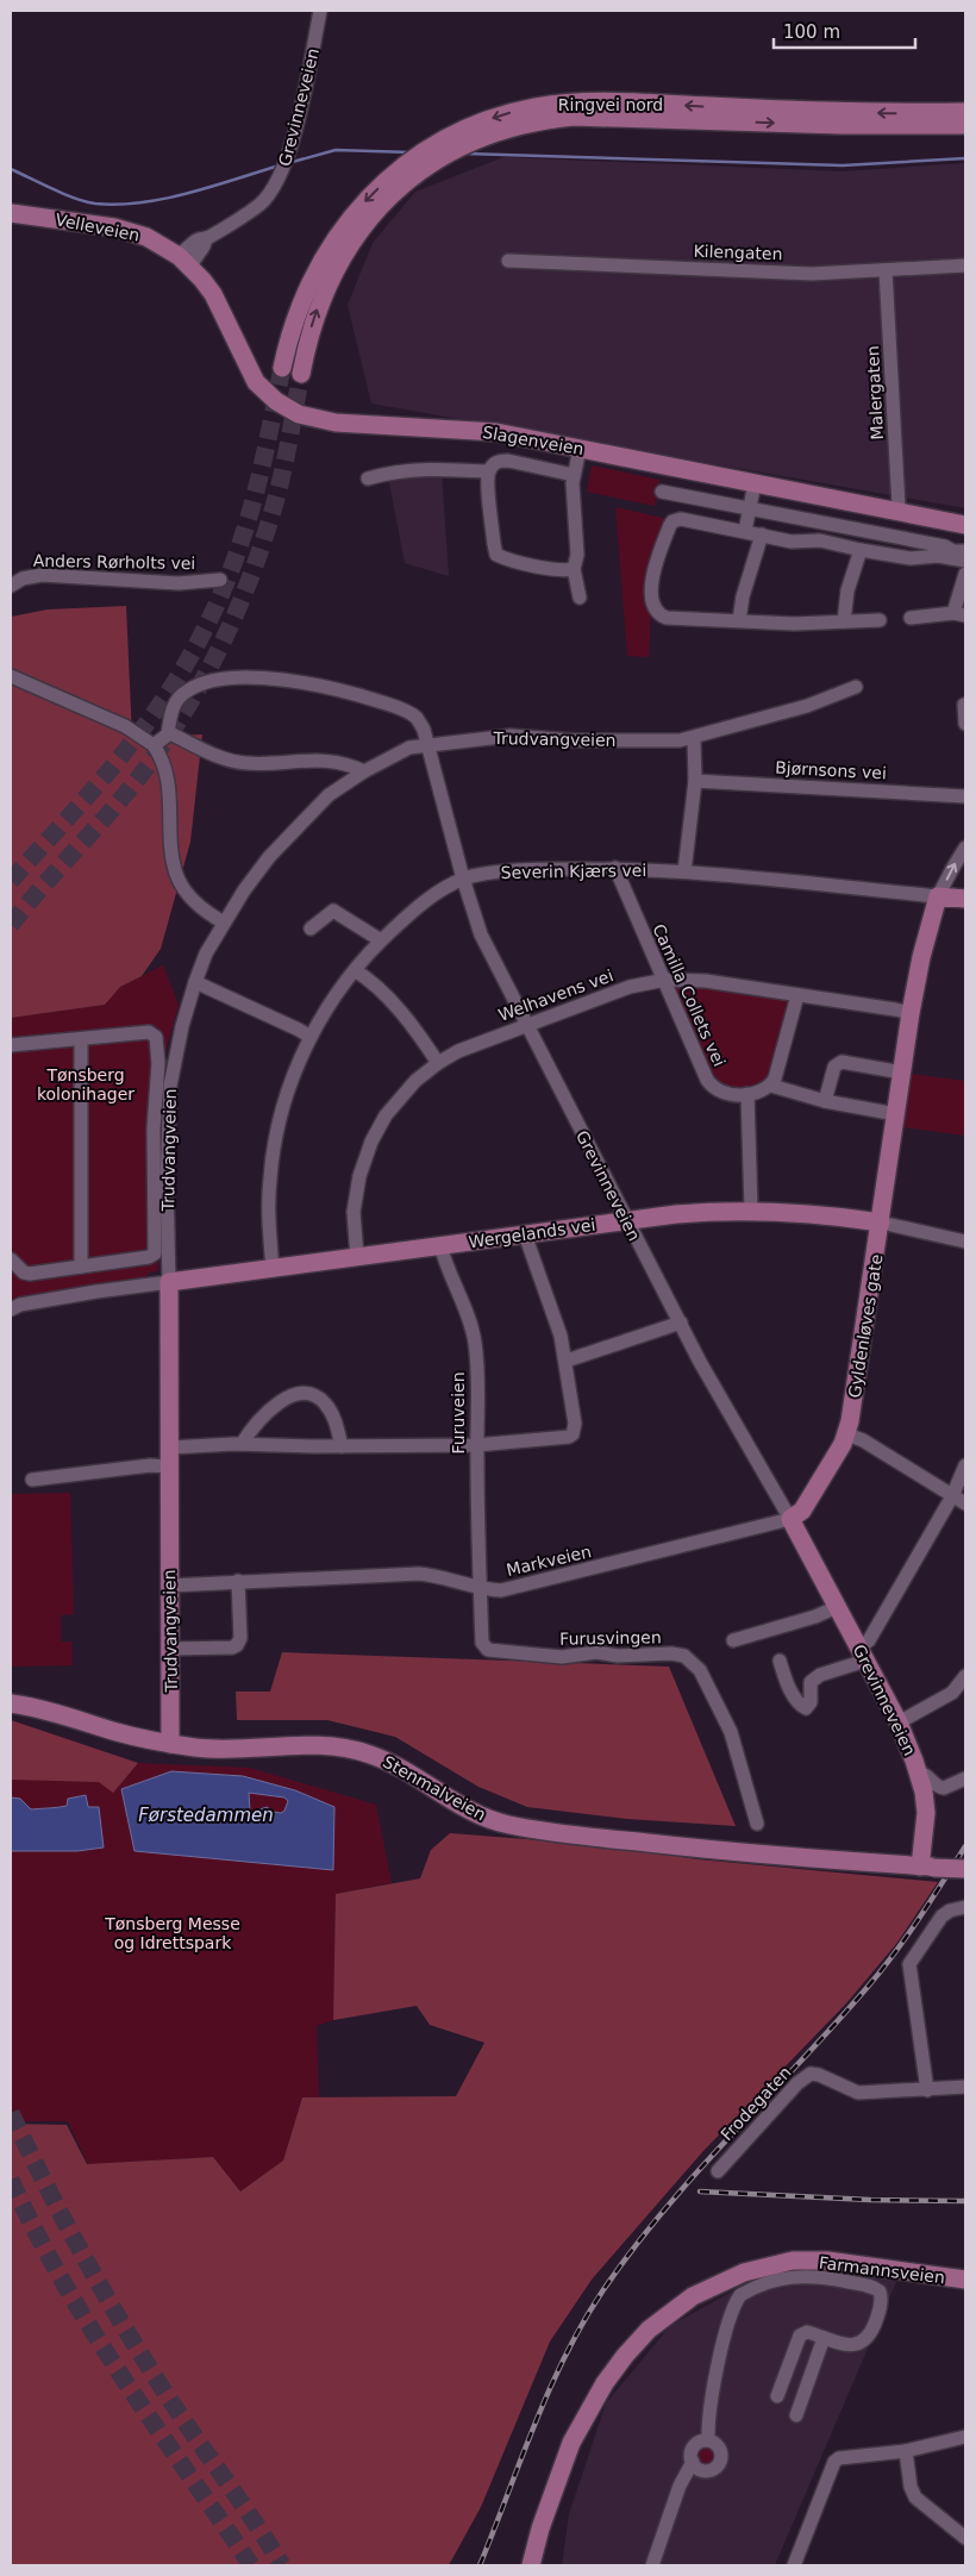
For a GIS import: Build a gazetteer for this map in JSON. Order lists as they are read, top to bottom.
{
  "streets": {
    "main road": [
      "Ringvei nord",
      "Grevinneveien",
      "Velleveien",
      "Slagenveien",
      "Trudvangveien",
      "Severin Kjærs vei",
      "Wergelands vei",
      "Gyldenløves gate",
      "Stenmalveien",
      "Farmannsveien"
    ],
    "street": [
      "Kilengaten",
      "Malergaten",
      "Anders Rørholts vei",
      "Bjørnsons vei",
      "Welhavens vei",
      "Camilla Collets vei",
      "Furuveien",
      "Markveien",
      "Furusvingen",
      "Frodegaten"
    ]
  },
  "crossings": [
    ["Grevinneveien", "Velleveien"],
    ["Grevinneveien", "Slagenveien"],
    ["Grevinneveien", "Trudvangveien"],
    ["Grevinneveien", "Severin Kjærs vei"],
    ["Grevinneveien", "Welhavens vei"],
    ["Grevinneveien", "Wergelands vei"],
    ["Grevinneveien", "Gyldenløves gate"],
    ["Grevinneveien", "Markveien"],
    ["Grevinneveien", "Stenmalveien"],
    ["Velleveien", "Slagenveien"],
    ["Kilengaten", "Malergaten"],
    ["Malergaten", "Slagenveien"],
    ["Trudvangveien", "Wergelands vei"],
    ["Trudvangveien", "Markveien"],
    ["Trudvangveien", "Stenmalveien"],
    ["Severin Kjærs vei", "Camilla Collets vei"],
    ["Severin Kjærs vei", "Wergelands vei"],
    ["Severin Kjærs vei", "Gyldenløves gate"],
    ["Welhavens vei", "Camilla Collets vei"],
    ["Welhavens vei", "Wergelands vei"],
    ["Welhavens vei", "Gyldenløves gate"],
    ["Wergelands vei", "Gyldenløves gate"],
    ["Wergelands vei", "Furuveien"],
    ["Gyldenløves gate", "Markveien"],
    ["Furuveien", "Markveien"],
    ["Furuveien", "Furusvingen"],
    ["Markveien", "Furusvingen"]
  ],
  "water": ["Førstedammen"],
  "parks": ["Tønsberg kolonihager", "Tønsberg Messe og Idrettspark"],
  "scale_bar": "100 m"
}
